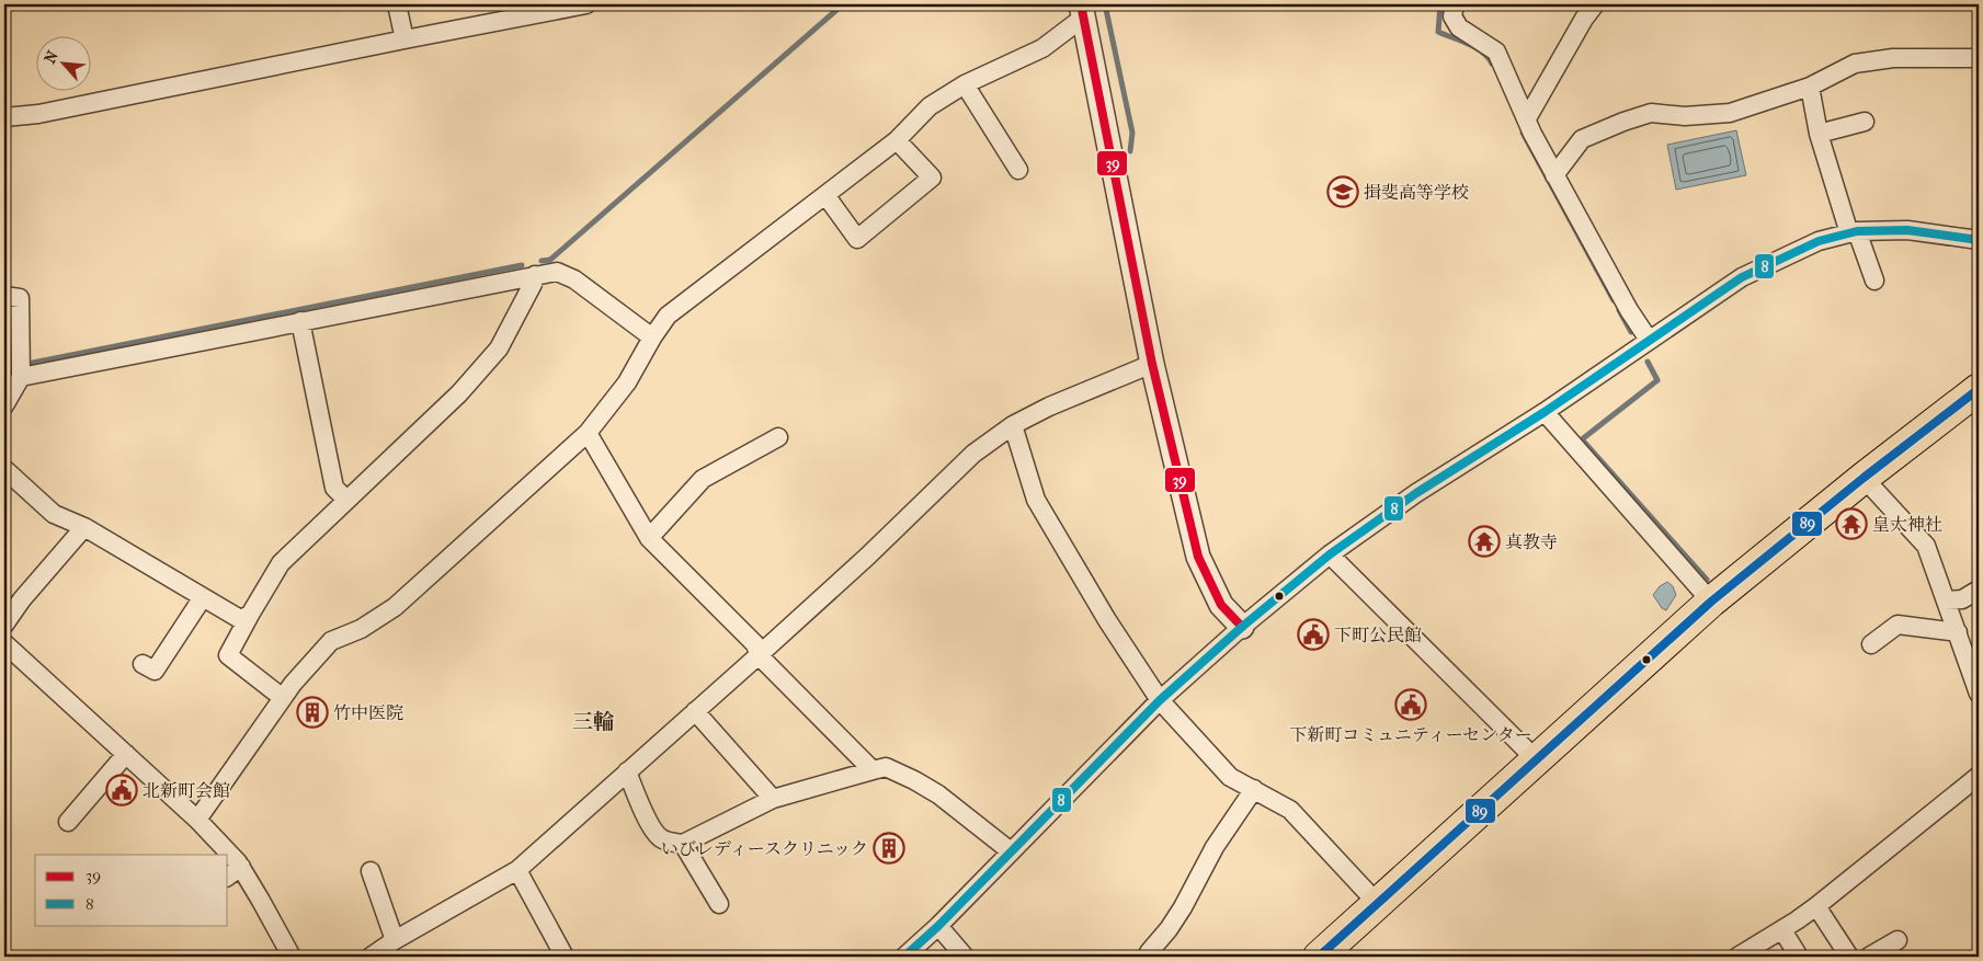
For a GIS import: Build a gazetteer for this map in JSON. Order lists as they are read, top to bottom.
{
  "districts": ["三輪"],
  "places": {
    "school or university": ["揖斐高等学校"],
    "temple": ["皇太神社", "真教寺"],
    "public building": ["下町公民館", "下新町コミュニティーセンター", "北新町会館"],
    "building": ["竹中医院", "いびレディースクリニック"]
  },
  "lines": ["transit line 39", "transit line 8", "transit line 89"],
  "legend": ["39", "8"],
  "north": "top left"
}
